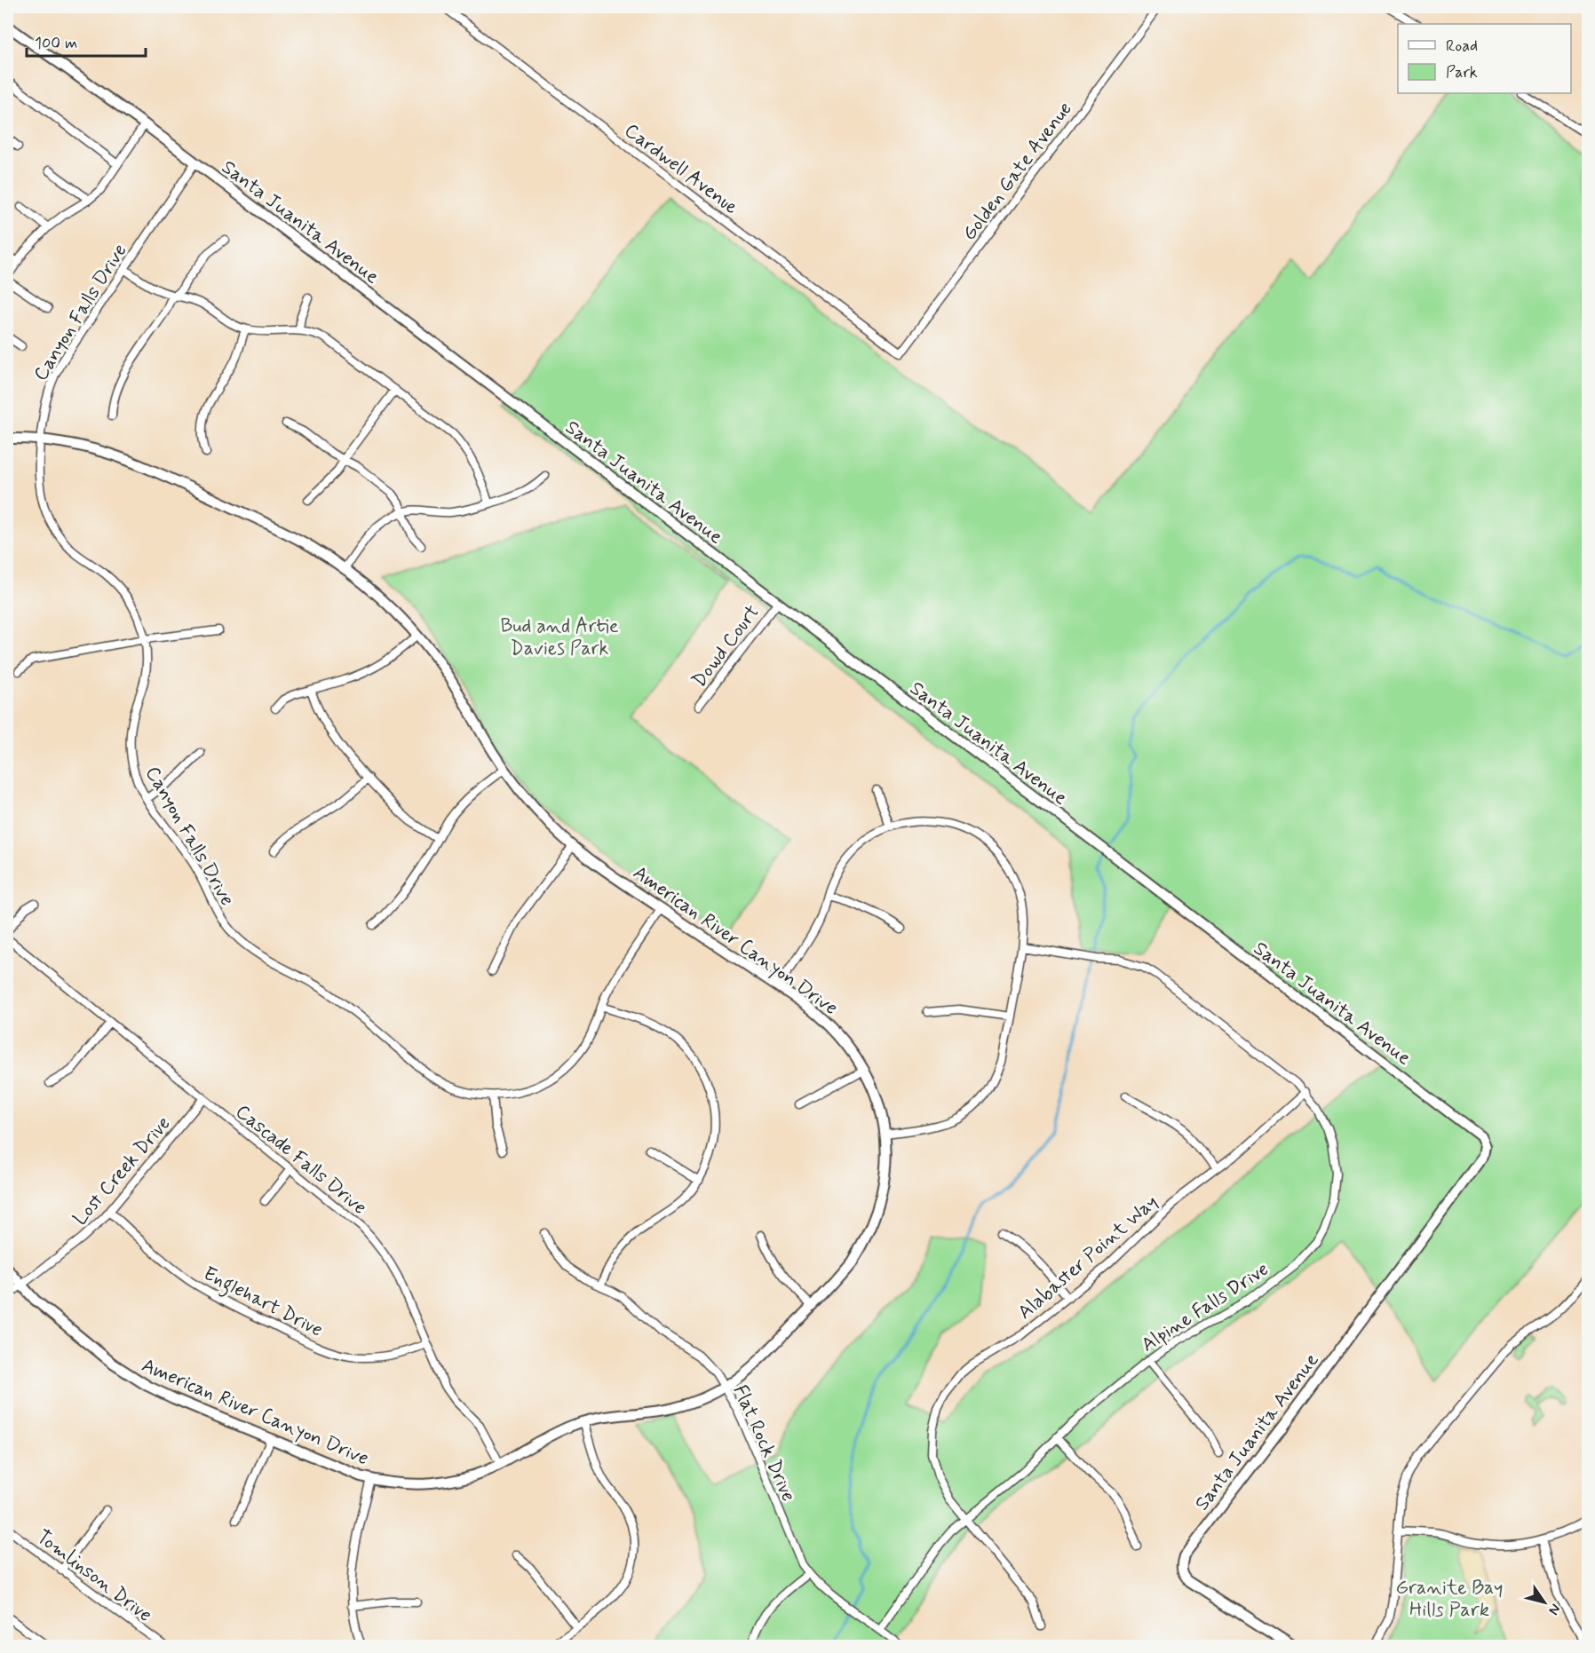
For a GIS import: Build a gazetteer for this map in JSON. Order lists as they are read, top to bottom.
{
  "streets": {
    "street": [
      "Cardwell Avenue",
      "Golden Gate Avenue",
      "Santa Juanita Avenue",
      "Canyon Falls Drive",
      "Dowd Court",
      "American River Canyon Drive",
      "Cascade Falls Drive",
      "Lost Creek Drive",
      "Alabaster Point Way",
      "Englehart Drive",
      "Alpine Falls Drive",
      "Flat Rock Drive",
      "Tomlinson Drive"
    ]
  },
  "crossings": [
    ["Cardwell Avenue", "Golden Gate Avenue"],
    ["Santa Juanita Avenue", "Canyon Falls Drive"],
    ["Santa Juanita Avenue", "Dowd Court"],
    ["Canyon Falls Drive", "American River Canyon Drive"],
    ["American River Canyon Drive", "Cascade Falls Drive"],
    ["American River Canyon Drive", "Lost Creek Drive"],
    ["American River Canyon Drive", "Flat Rock Drive"],
    ["Cascade Falls Drive", "Lost Creek Drive"],
    ["Cascade Falls Drive", "Englehart Drive"],
    ["Lost Creek Drive", "Englehart Drive"],
    ["Alabaster Point Way", "Alpine Falls Drive"],
    ["Alpine Falls Drive", "Flat Rock Drive"]
  ],
  "parks": ["Bud and Artie Davies Park", "Granite Bay Hills Park"],
  "legend": ["Road", "Park"],
  "scale_bar": "100 m",
  "north": "bottom right"
}
